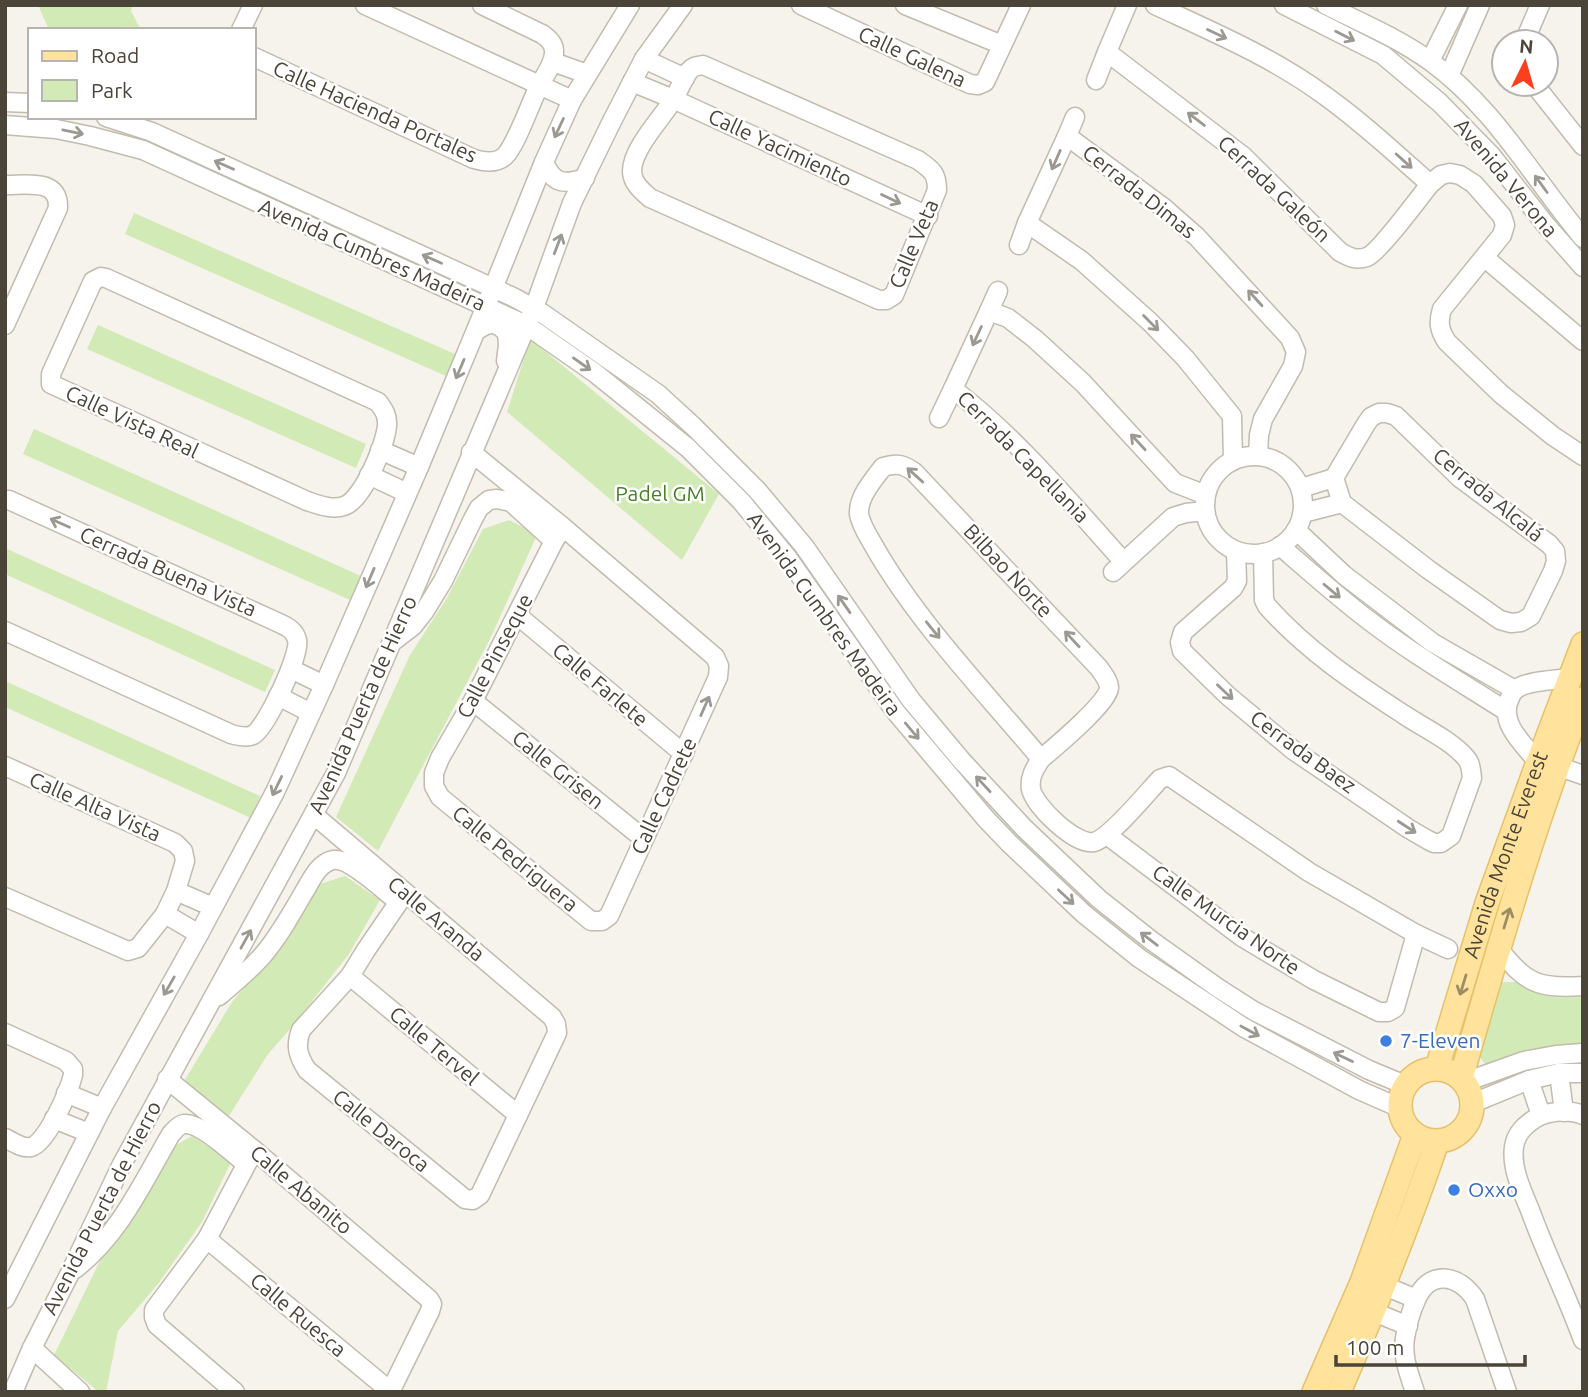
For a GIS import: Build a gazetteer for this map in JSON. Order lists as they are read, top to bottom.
{
  "streets": {
    "main road": ["Avenida Monte Everest"],
    "street": [
      "Calle Galena",
      "Calle Hacienda Portales",
      "Calle Yacimiento",
      "Avenida Verona",
      "Cerrada Galeón",
      "Cerrada Dimas",
      "Calle Veta",
      "Avenida Cumbres Madeira",
      "Calle Vista Real",
      "Cerrada Capellania",
      "Cerrada Alcalá",
      "Bilbao Norte",
      "Cerrada Buena Vista",
      "Calle Pinseque",
      "Calle Farlete",
      "Avenida Puerta de Hierro",
      "Cerrada Baez",
      "Calle Grisen",
      "Calle Cadrete",
      "Calle Alta Vista",
      "Calle Pedriguera",
      "Calle Aranda",
      "Calle Murcia Norte",
      "Calle Tervel",
      "Calle Daroca",
      "Calle Abanito",
      "Calle Ruesca"
    ]
  },
  "crossings": [
    ["Calle Yacimiento", "Calle Veta"],
    ["Calle Yacimiento", "Avenida Puerta de Hierro"],
    ["Cerrada Dimas", "Cerrada Baez"],
    ["Avenida Cumbres Madeira", "Avenida Puerta de Hierro"],
    ["Avenida Cumbres Madeira", "Avenida Monte Everest"],
    ["Calle Pinseque", "Calle Farlete"],
    ["Calle Pinseque", "Calle Grisen"],
    ["Calle Pinseque", "Calle Cadrete"],
    ["Calle Pinseque", "Calle Pedriguera"],
    ["Calle Farlete", "Calle Cadrete"],
    ["Avenida Puerta de Hierro", "Calle Aranda"],
    ["Avenida Puerta de Hierro", "Calle Abanito"],
    ["Calle Grisen", "Calle Cadrete"],
    ["Calle Cadrete", "Calle Pedriguera"],
    ["Calle Aranda", "Calle Tervel"],
    ["Calle Aranda", "Calle Daroca"],
    ["Calle Tervel", "Calle Daroca"],
    ["Calle Abanito", "Calle Ruesca"]
  ],
  "one_way": ["Calle Yacimiento", "Cerrada Buena Vista", "Calle Cadrete"],
  "parks": ["Padel GM"],
  "places": ["7-Eleven", "Oxxo"],
  "legend": ["Road", "Park"],
  "scale_bar": "100 m",
  "north": "top"
}
